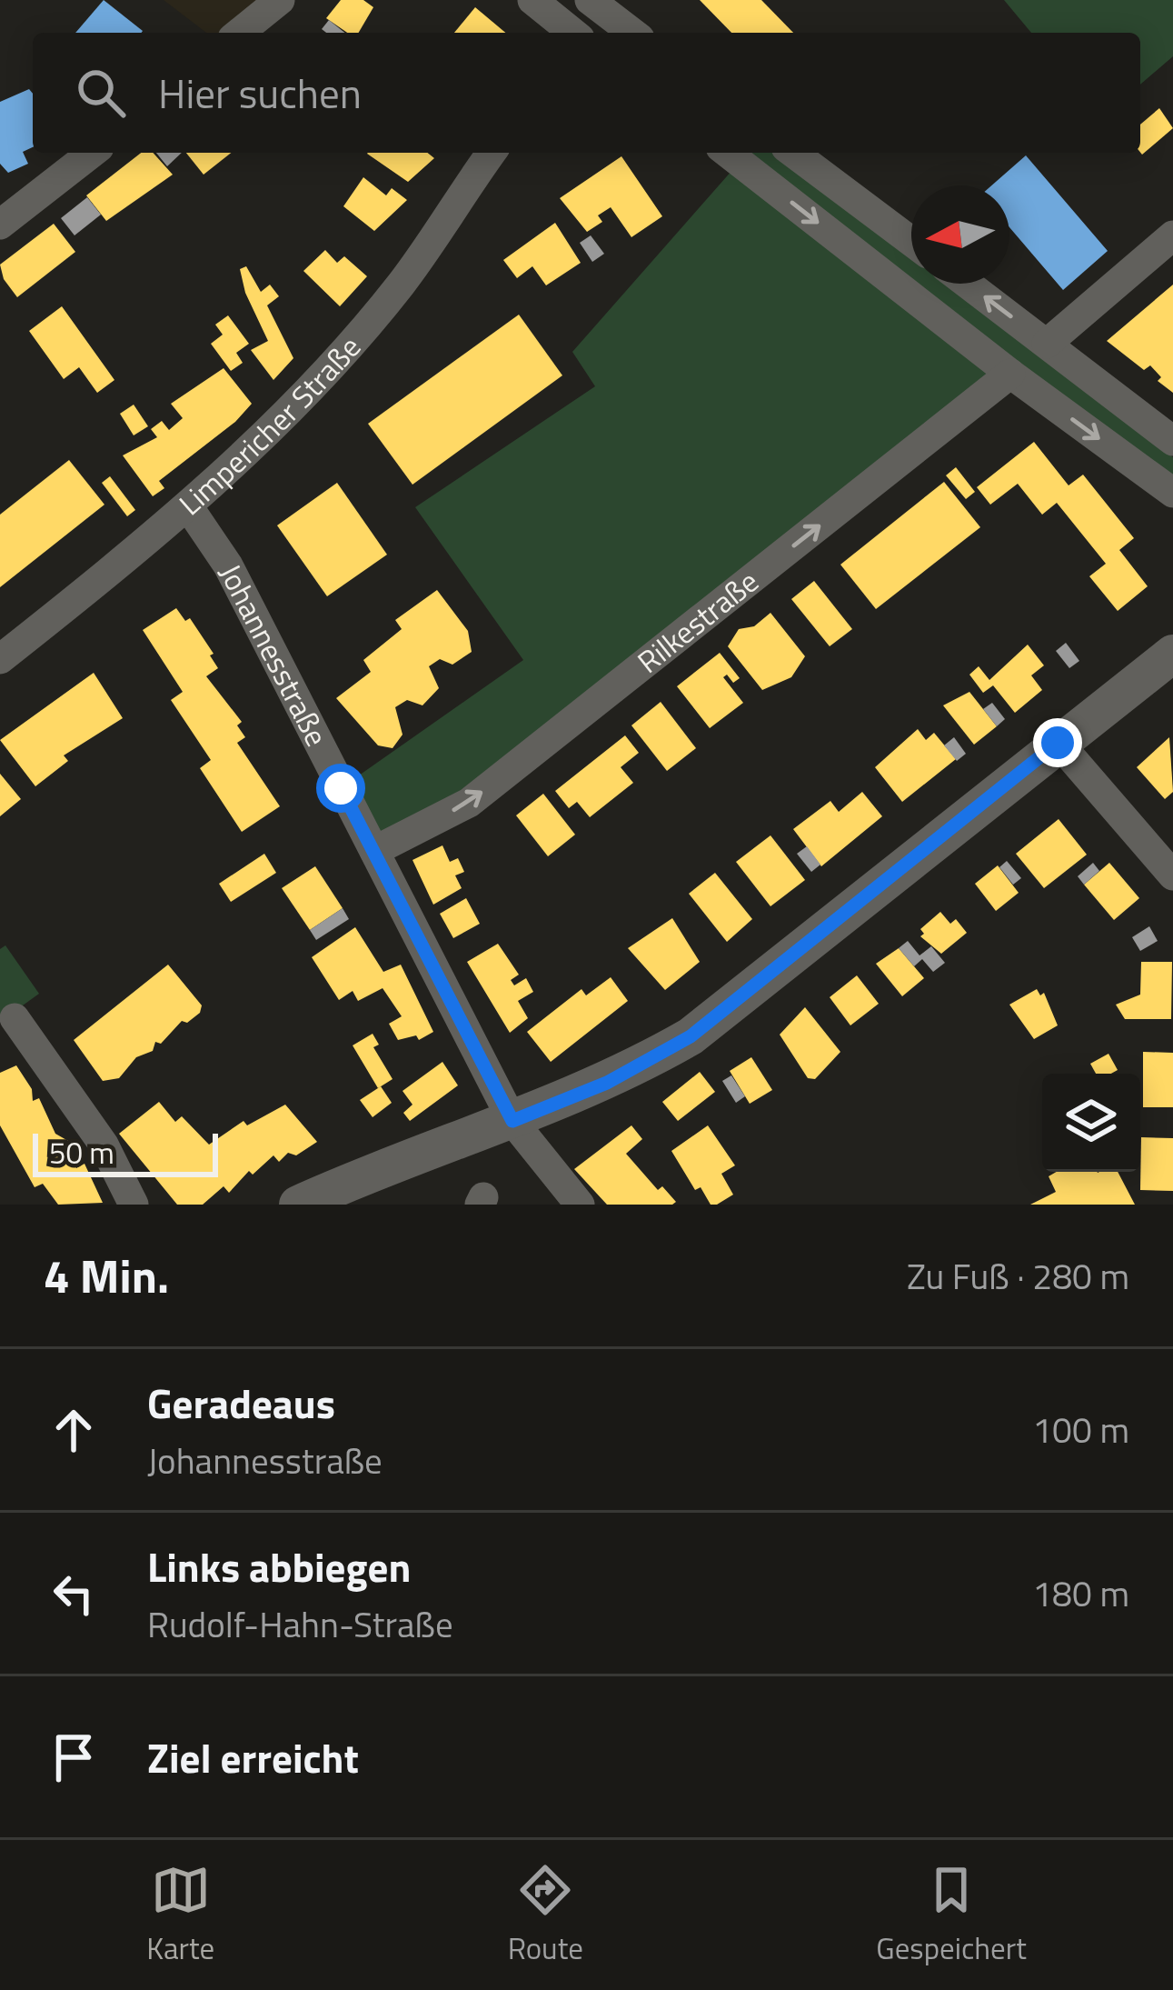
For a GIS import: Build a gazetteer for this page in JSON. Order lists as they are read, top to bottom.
{
  "streets": {
    "street": ["Limpericher Straße", "Rilkestraße", "Johannesstraße"]
  },
  "crossings": [
    ["Limpericher Straße", "Johannesstraße"],
    ["Rilkestraße", "Johannesstraße"]
  ],
  "one_way": ["Rilkestraße"],
  "scale_bar": "50 m",
  "north": "left",
  "page": {
    "search": "Hier suchen",
    "scale": "50 m",
    "heading": ["4 Min.", "Zu Fuß · 280 m"],
    "list": [
      ["Geradeaus", "Johannesstraße", "100 m"],
      ["Links abbiegen", "Rudolf-Hahn-Straße", "180 m"],
      "Ziel erreicht"
    ],
    "nav": ["Karte", "Route", "Gespeichert"]
  }
}
